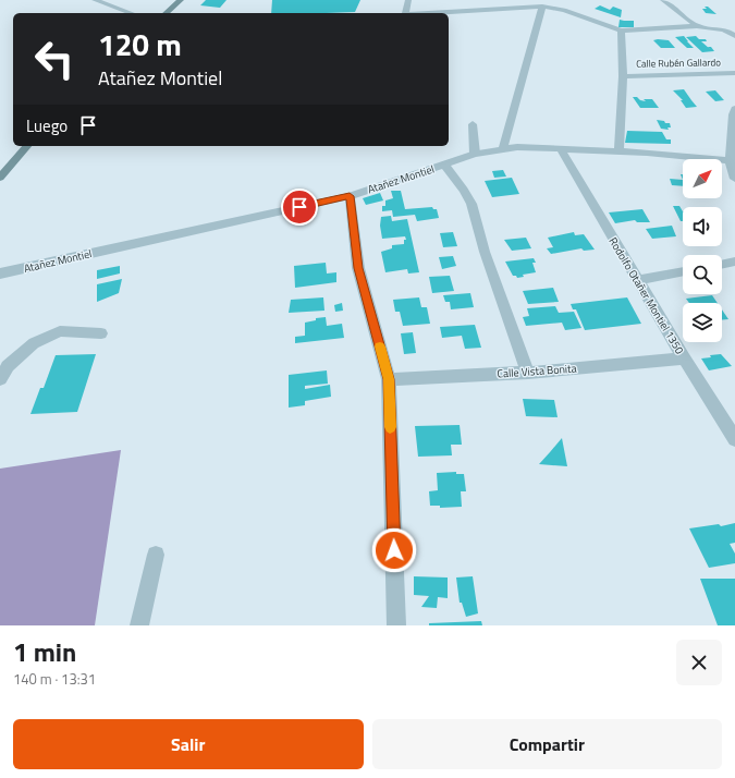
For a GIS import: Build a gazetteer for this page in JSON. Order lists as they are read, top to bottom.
{
  "streets": {
    "street": [
      "Calle Rubén Gallardo",
      "Atañez Montiel",
      "Rodolfo Otañer Montiel 1350",
      "Calle Vista Bonita"
    ]
  },
  "crossings": [
    ["Atañez Montiel", "Rodolfo Otañer Montiel 1350"],
    ["Rodolfo Otañer Montiel 1350", "Calle Vista Bonita"]
  ],
  "north": "top right",
  "page": {
    "turn": ["120 m", "Atañez Montiel"],
    "then": "Luego",
    "heading": ["1 min", "140 m · 13:31"],
    "buttons": ["Salir", "Compartir"]
  }
}
